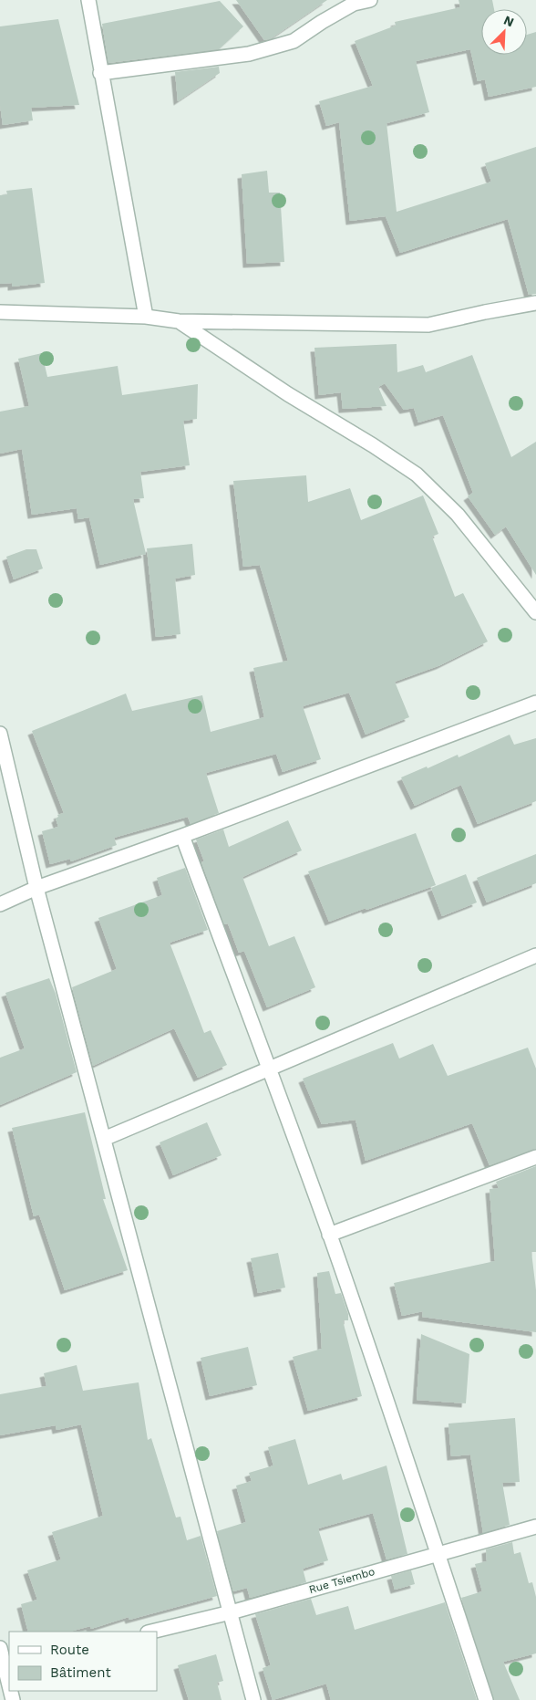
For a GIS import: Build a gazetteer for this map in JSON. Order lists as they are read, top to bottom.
{
  "streets": {
    "street": ["Rue Tsiembo"]
  },
  "legend": ["Route", "Bâtiment"],
  "north": "top right"
}
